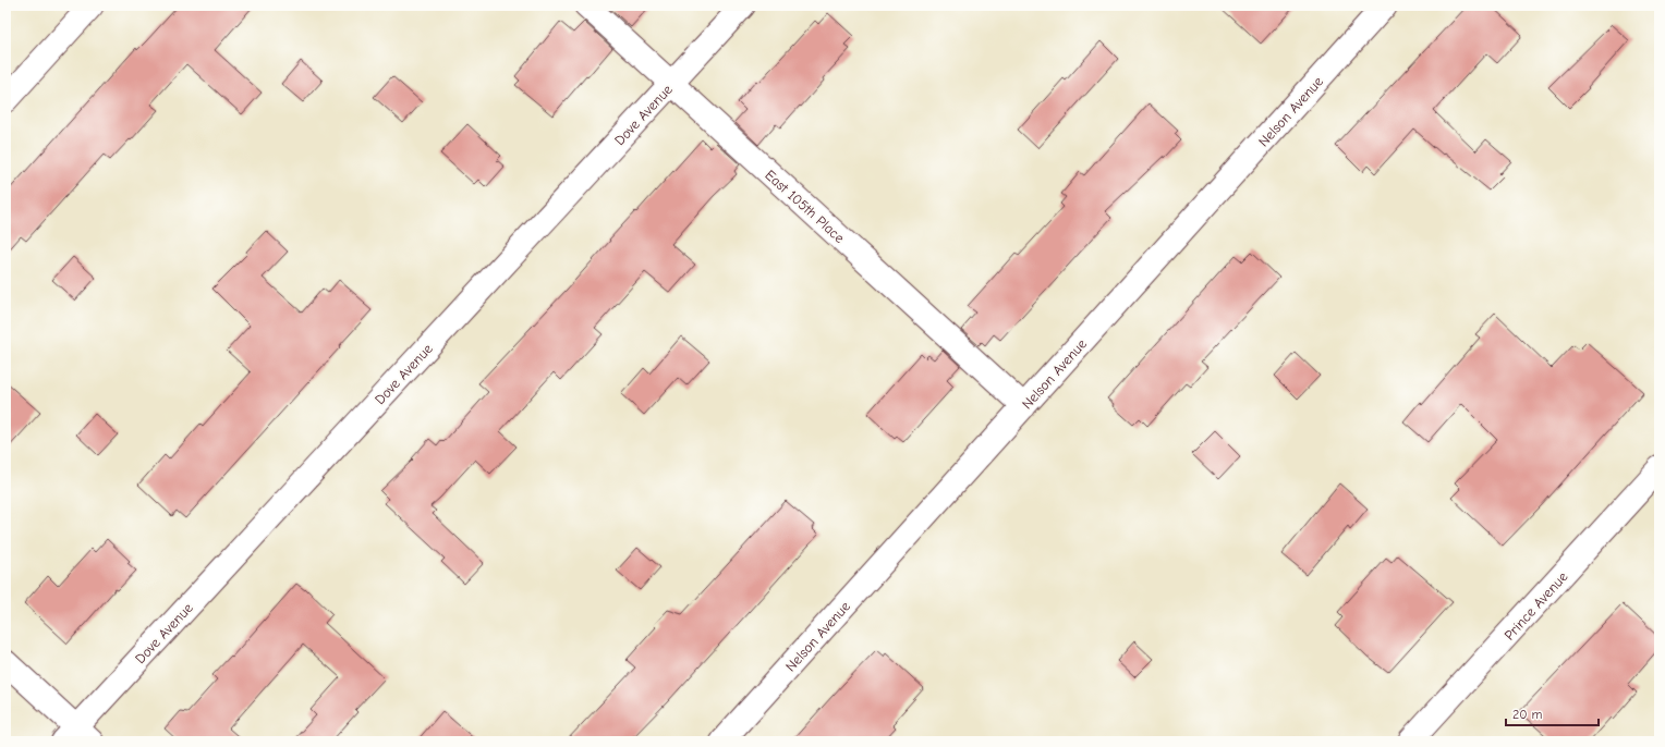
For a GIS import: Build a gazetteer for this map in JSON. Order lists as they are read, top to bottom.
{
  "streets": {
    "street": [
      "Nelson Avenue",
      "Dove Avenue",
      "East 105th Place",
      "Prince Avenue"
    ]
  },
  "crossings": [
    ["Nelson Avenue", "East 105th Place"],
    ["Dove Avenue", "East 105th Place"]
  ],
  "scale_bar": "20 m"
}
